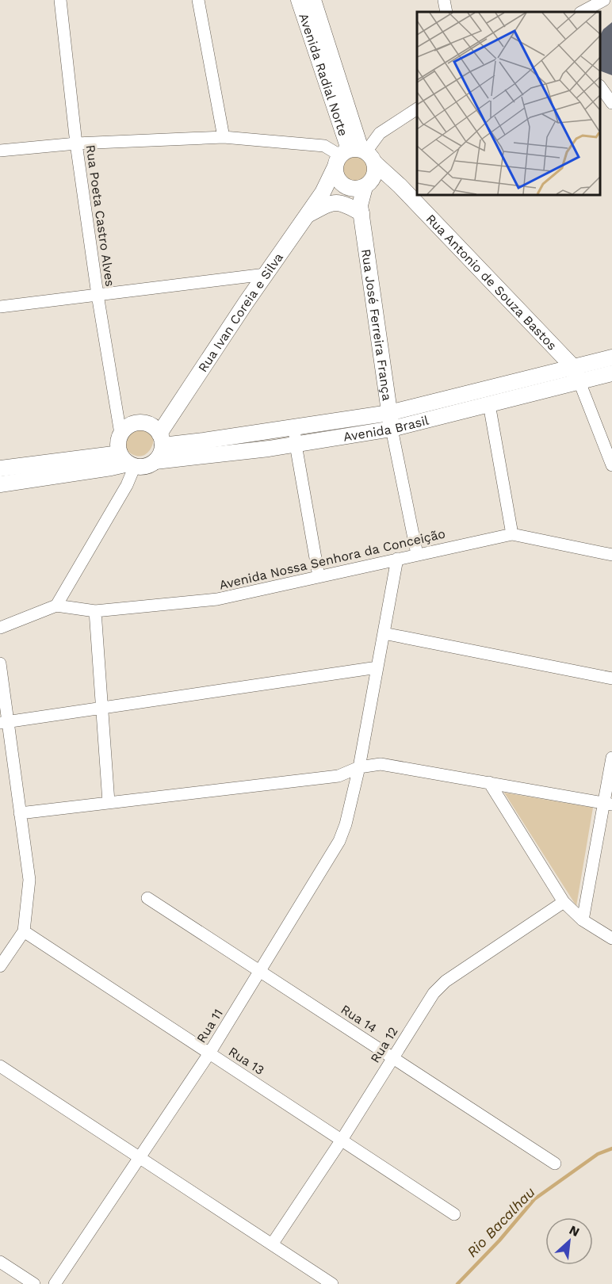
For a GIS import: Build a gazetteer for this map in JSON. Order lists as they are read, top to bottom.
{
  "streets": {
    "street": [
      "Avenida Radial Norte",
      "Rua Poeta Castro Alves",
      "Rua Antonio de Souza Bastos",
      "Rua Ivan Coreia e Silva",
      "Rua José Ferreira França",
      "Avenida Brasil",
      "Avenida Nossa Senhora da Conceição",
      "Rua 14",
      "Rua 11",
      "Rua 12",
      "Rua 13"
    ]
  },
  "crossings": [
    ["Avenida Radial Norte", "Rua Antonio de Souza Bastos"],
    ["Avenida Radial Norte", "Rua Ivan Coreia e Silva"],
    ["Avenida Radial Norte", "Rua José Ferreira França"],
    ["Rua Poeta Castro Alves", "Rua Ivan Coreia e Silva"],
    ["Rua Poeta Castro Alves", "Avenida Brasil"],
    ["Rua Antonio de Souza Bastos", "Rua Ivan Coreia e Silva"],
    ["Rua Antonio de Souza Bastos", "Rua José Ferreira França"],
    ["Rua Antonio de Souza Bastos", "Avenida Brasil"],
    ["Rua Ivan Coreia e Silva", "Rua José Ferreira França"],
    ["Rua Ivan Coreia e Silva", "Avenida Brasil"],
    ["Rua José Ferreira França", "Avenida Brasil"],
    ["Rua José Ferreira França", "Avenida Nossa Senhora da Conceição"],
    ["Avenida Nossa Senhora da Conceição", "Rua 11"],
    ["Rua 14", "Rua 11"],
    ["Rua 14", "Rua 12"],
    ["Rua 11", "Rua 13"],
    ["Rua 12", "Rua 13"]
  ],
  "water": ["Rio Bacalhau"],
  "north": "top right"
}
